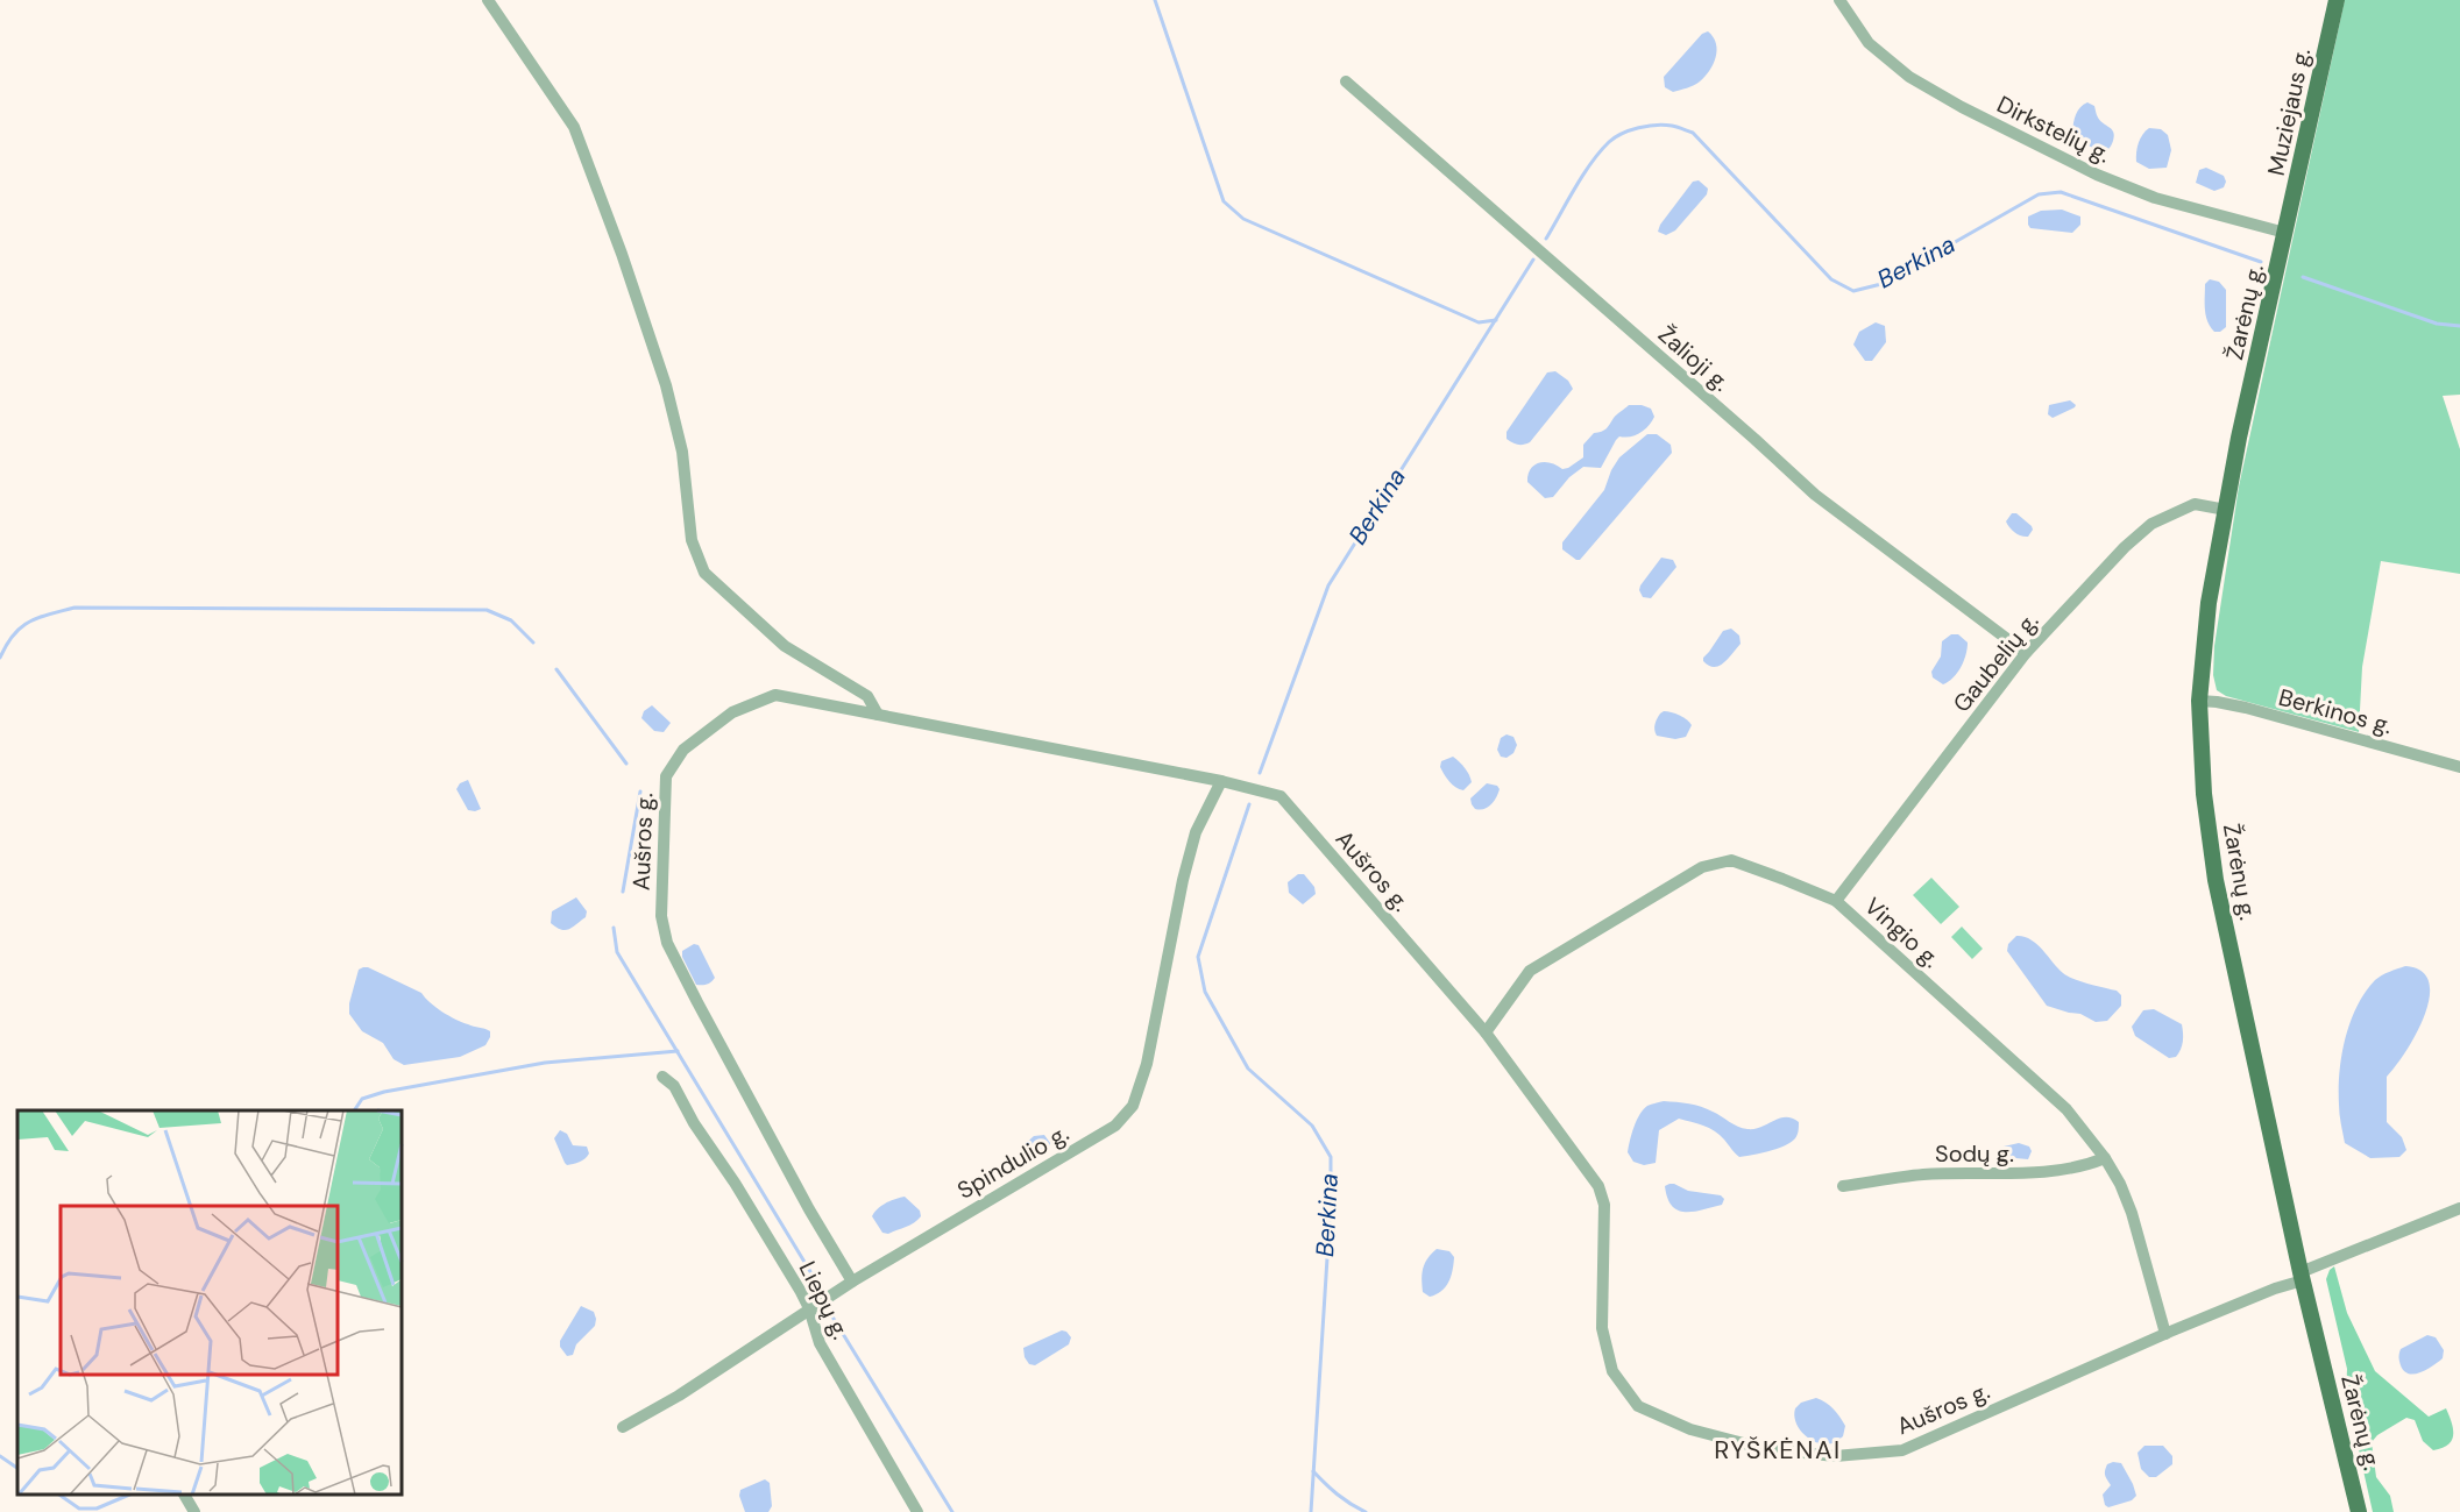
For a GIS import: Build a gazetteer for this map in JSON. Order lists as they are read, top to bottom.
{
  "streets": {
    "main road": ["Muziejaus g.", "Žarėnų g."],
    "street": [
      "Dirkstelių g.",
      "Žalioji g.",
      "Gaubelių g.",
      "Berkinos g.",
      "Aušros g.",
      "Vingio g.",
      "Sodų g.",
      "Spindulio g.",
      "Liepų g."
    ]
  },
  "crossings": [
    ["Muziejaus g.", "Dirkstelių g."],
    ["Muziejaus g.", "Žarėnų g."],
    ["Dirkstelių g.", "Žarėnų g."],
    ["Žarėnų g.", "Gaubelių g."],
    ["Žarėnų g.", "Berkinos g."],
    ["Žarėnų g.", "Aušros g."],
    ["Žalioji g.", "Gaubelių g."],
    ["Gaubelių g.", "Vingio g."],
    ["Aušros g.", "Vingio g."],
    ["Aušros g.", "Spindulio g."],
    ["Vingio g.", "Sodų g."],
    ["Spindulio g.", "Liepų g."]
  ],
  "districts": ["RYŠKĖNAI"],
  "water": ["Berkina"]
}
